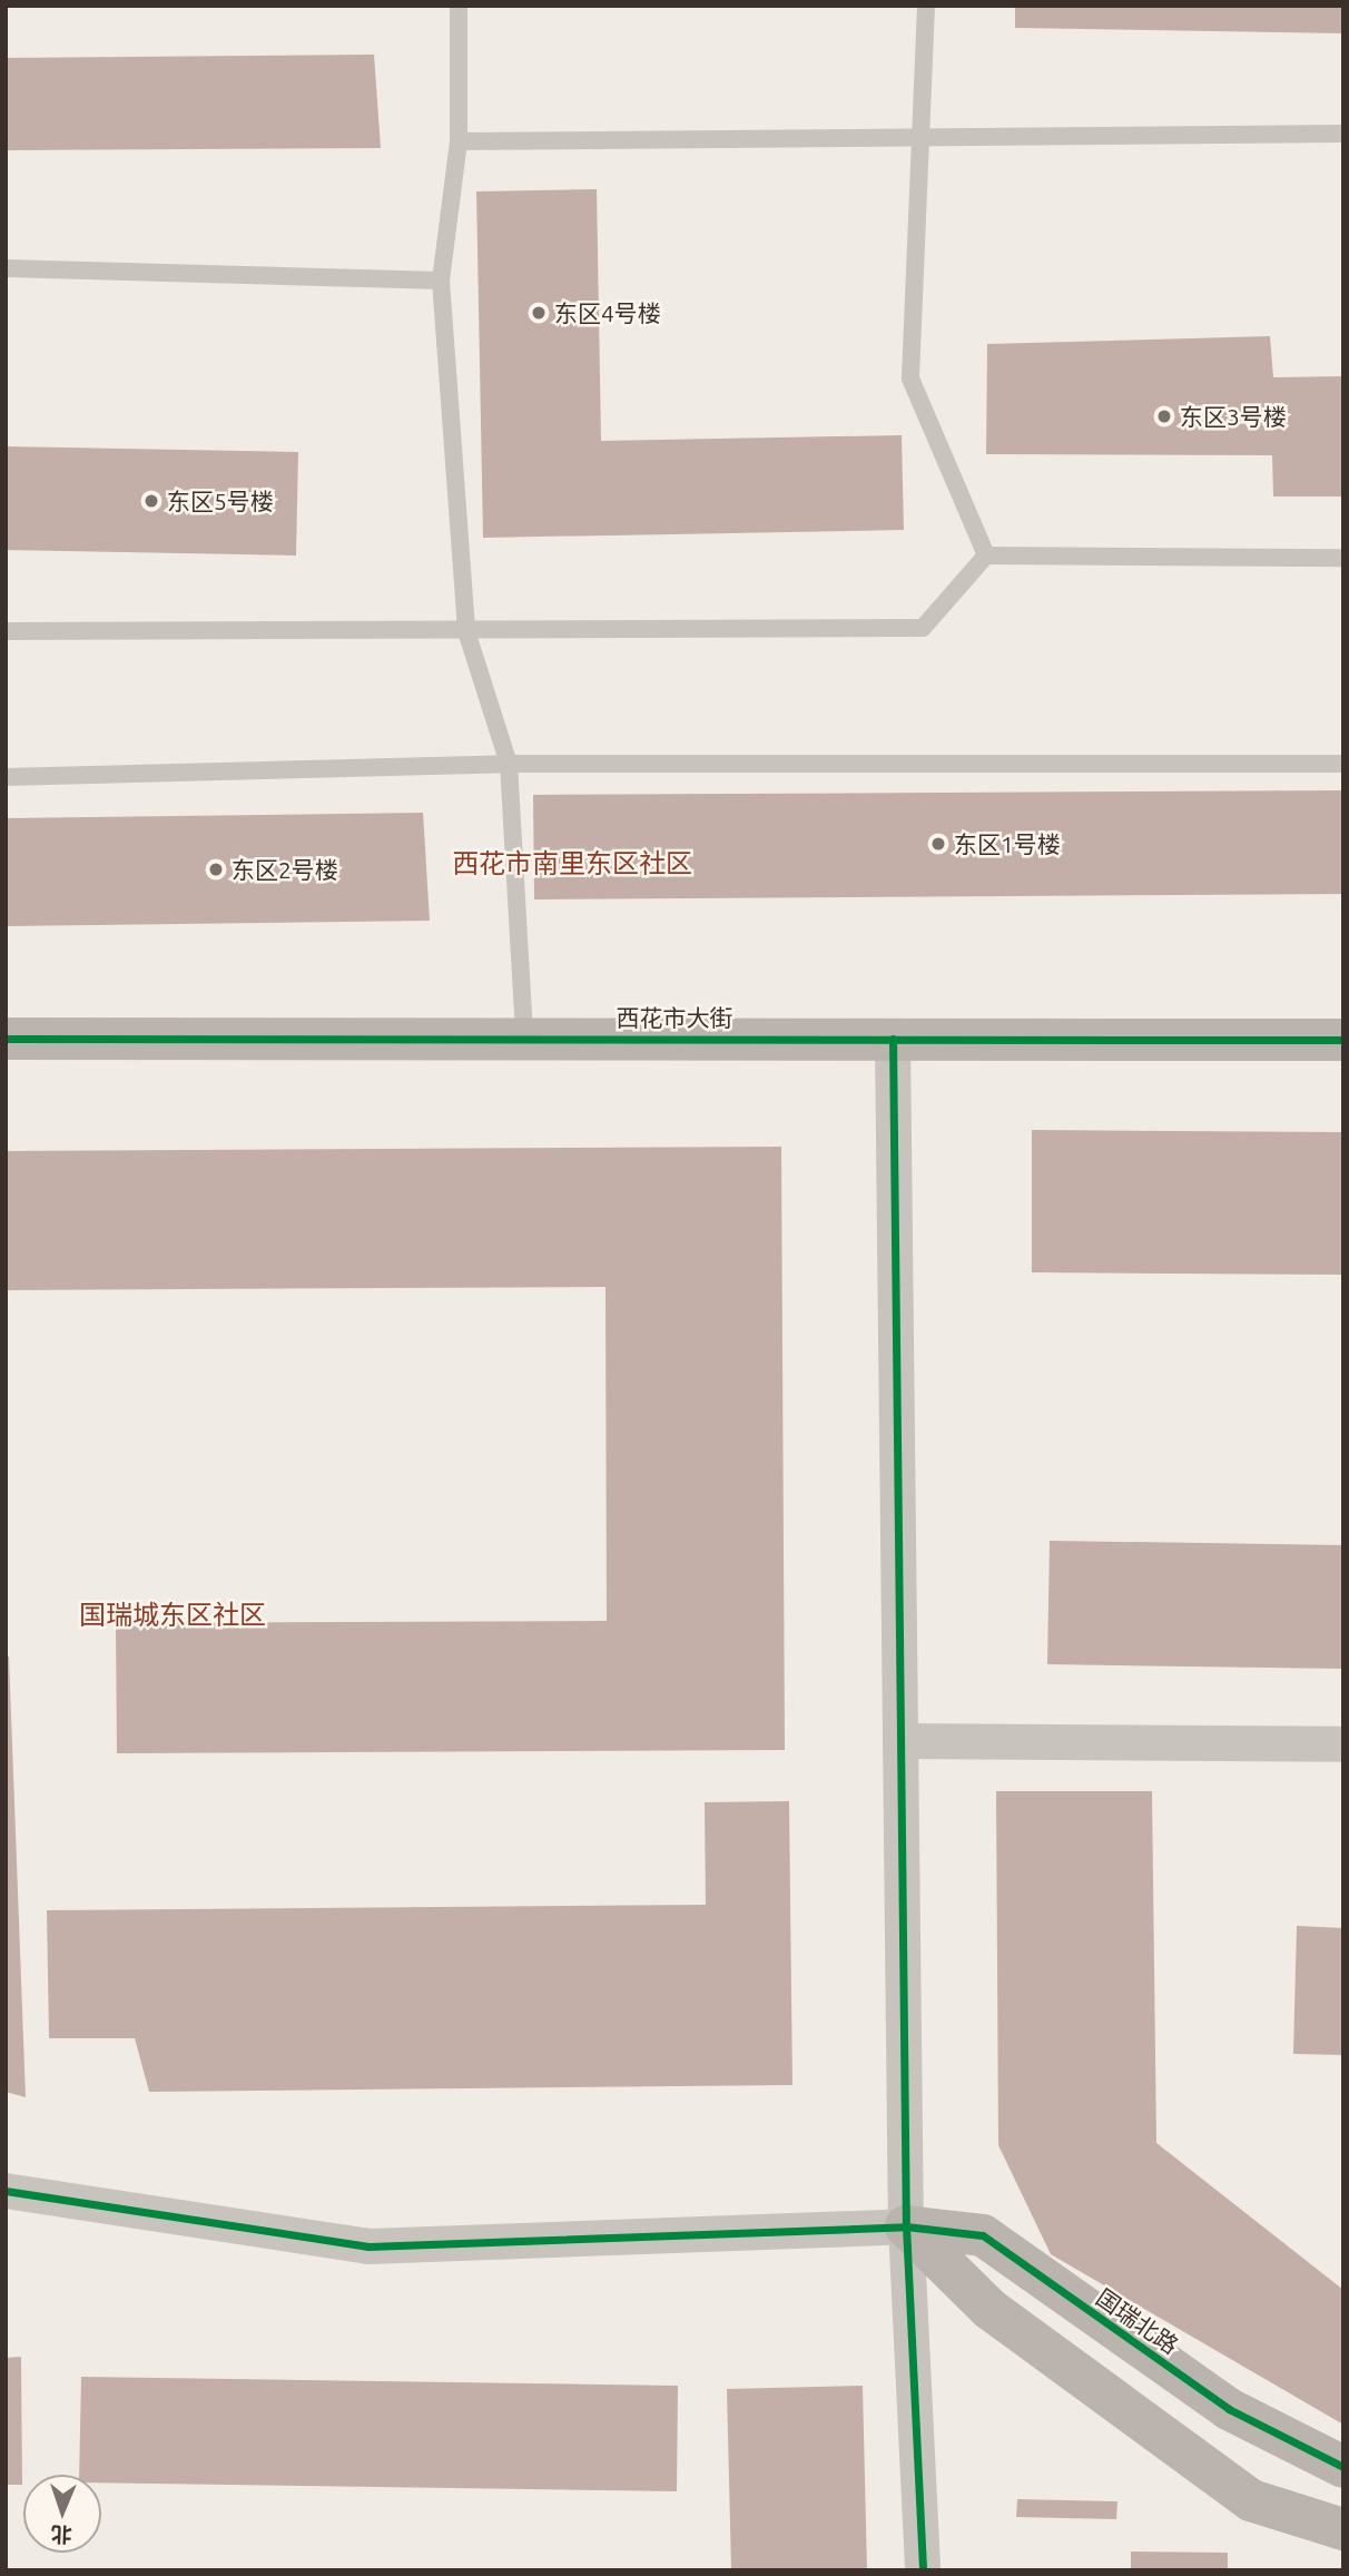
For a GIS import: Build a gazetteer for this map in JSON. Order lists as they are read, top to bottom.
{
  "streets": {
    "street": ["西花市大街", "国瑞北路"]
  },
  "districts": ["西花市南里东区社区", "国瑞城东区社区"],
  "places": [
    "东区4号楼",
    "东区3号楼",
    "东区5号楼",
    "东区1号楼",
    "东区2号楼"
  ],
  "north": "bottom"
}
